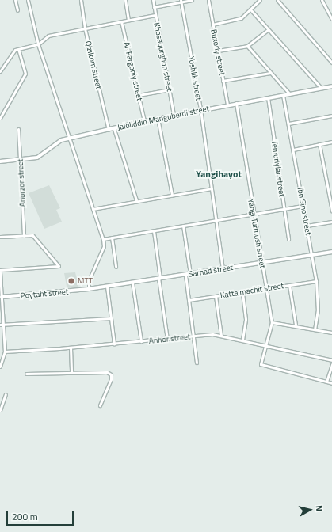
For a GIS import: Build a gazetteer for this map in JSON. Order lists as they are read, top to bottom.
{
  "streets": {
    "street": [
      "Buxoriy street",
      "Khosaqurghon street",
      "Qiziltom street",
      "Al-Fargoniy street",
      "Yoshlik street",
      "Jaloliddin Manguberdi street",
      "Temuriylar street",
      "Anorzor street",
      "Ibn Sino street",
      "Yangi Turmush street",
      "Sarhad street",
      "Katta machit street",
      "Poytaht street",
      "Anhor street"
    ]
  },
  "crossings": [
    ["Buxoriy street", "Jaloliddin Manguberdi street"],
    ["Khosaqurghon street", "Jaloliddin Manguberdi street"],
    ["Qiziltom street", "Jaloliddin Manguberdi street"],
    ["Al-Fargoniy street", "Jaloliddin Manguberdi street"],
    ["Yoshlik street", "Jaloliddin Manguberdi street"],
    ["Yoshlik street", "Sarhad street"],
    ["Jaloliddin Manguberdi street", "Temuriylar street"],
    ["Jaloliddin Manguberdi street", "Anorzor street"],
    ["Jaloliddin Manguberdi street", "Ibn Sino street"],
    ["Jaloliddin Manguberdi street", "Yangi Turmush street"],
    ["Ibn Sino street", "Sarhad street"],
    ["Ibn Sino street", "Katta machit street"],
    ["Yangi Turmush street", "Sarhad street"],
    ["Yangi Turmush street", "Katta machit street"],
    ["Yangi Turmush street", "Anhor street"],
    ["Sarhad street", "Poytaht street"]
  ],
  "districts": ["Yangihayot"],
  "places": ["MTT"],
  "scale_bar": "200 m",
  "north": "right"
}
